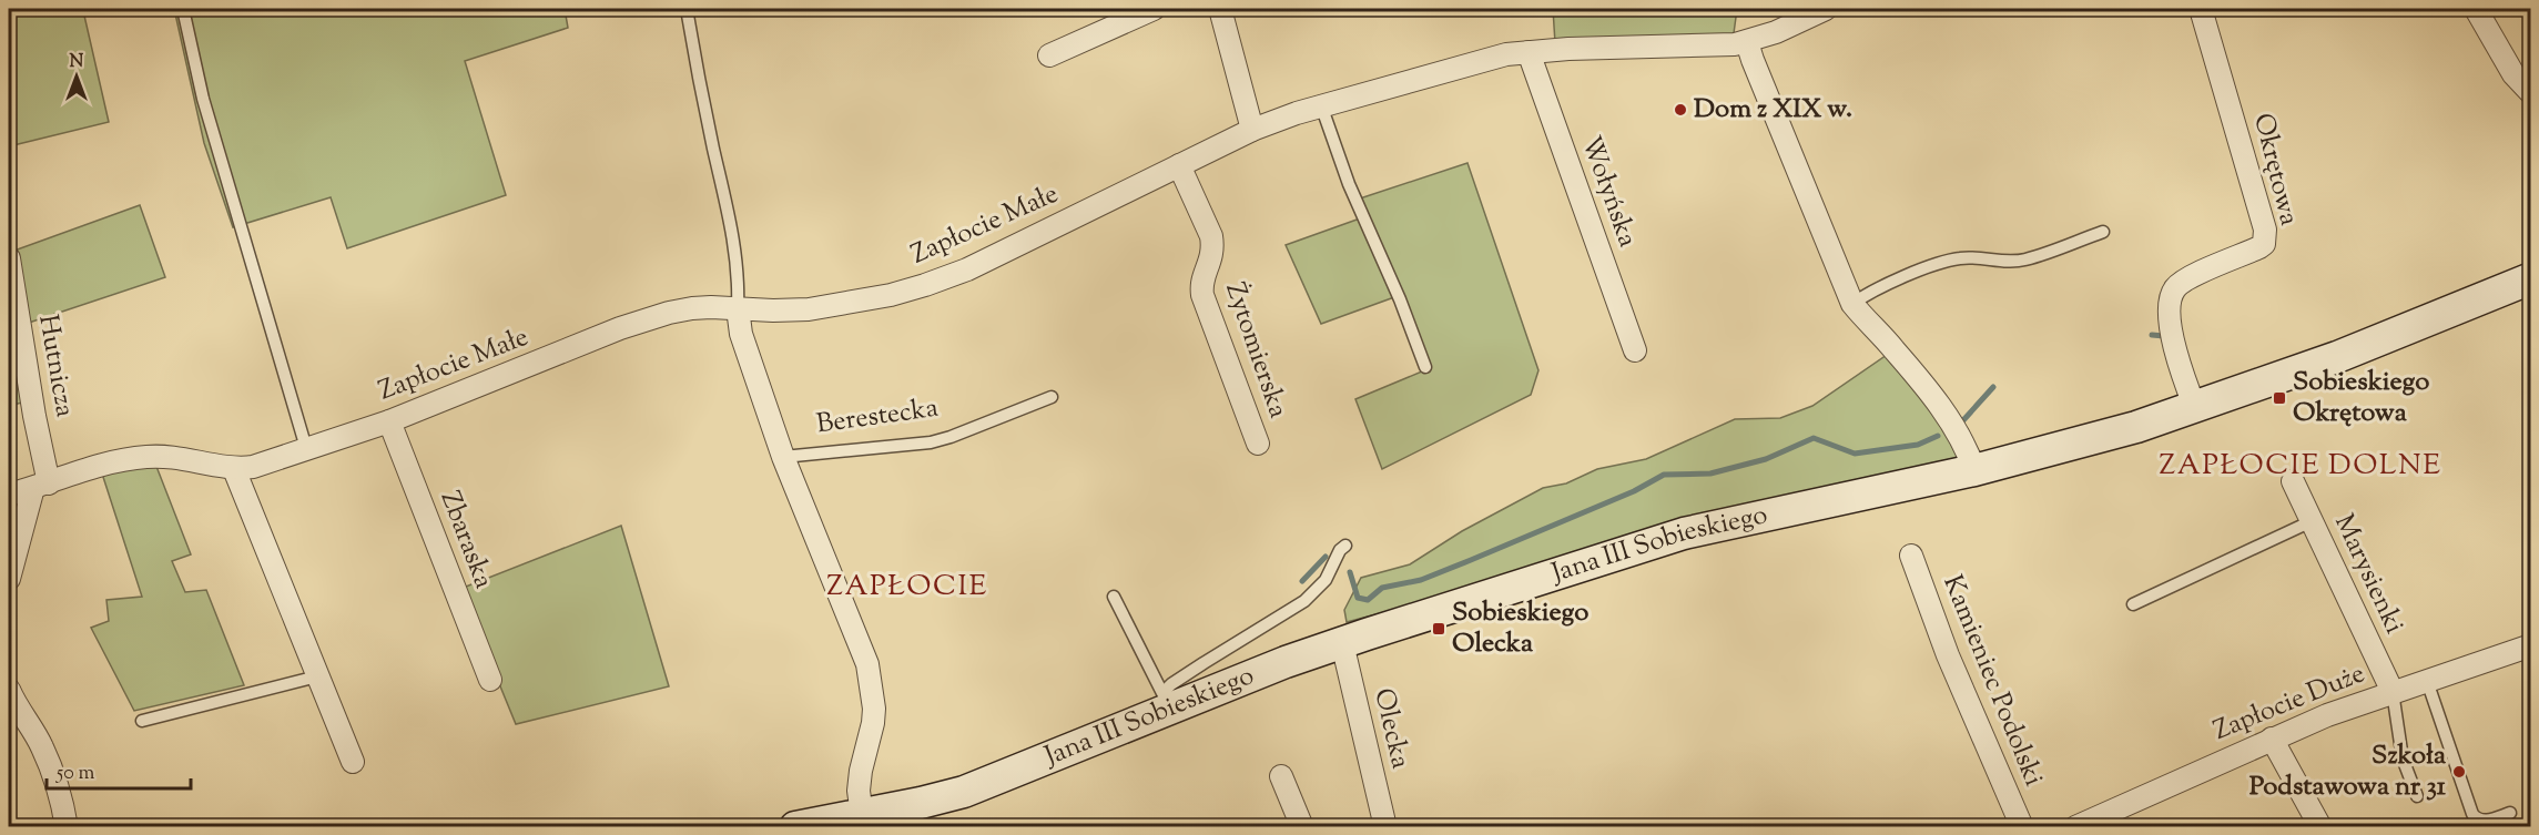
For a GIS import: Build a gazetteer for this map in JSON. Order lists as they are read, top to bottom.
{
  "streets": {
    "street": [
      "Okrętowa",
      "Wołyńska",
      "Zapłocie Małe",
      "Żytomierska",
      "Hutnicza",
      "Berestecka",
      "Zbaraska",
      "Jana III Sobieskiego",
      "Marysienki",
      "Kamieniec Podolski",
      "Zapłocie Duże",
      "Olecka"
    ]
  },
  "crossings": [
    ["Okrętowa", "Jana III Sobieskiego"],
    ["Wołyńska", "Zapłocie Małe"],
    ["Zapłocie Małe", "Żytomierska"],
    ["Zapłocie Małe", "Hutnicza"],
    ["Zapłocie Małe", "Berestecka"],
    ["Zapłocie Małe", "Zbaraska"],
    ["Berestecka", "Jana III Sobieskiego"],
    ["Jana III Sobieskiego", "Olecka"],
    ["Marysienki", "Zapłocie Duże"]
  ],
  "districts": ["ZAPŁOCIE DOLNE", "ZAPŁOCIE"],
  "places": {
    "other": ["Dom z XIX w.", "Szkoła Podstawowa nr 31"],
    "transit": ["Sobieskiego Okrętowa", "Sobieskiego Olecka"]
  },
  "scale_bar": "50 m",
  "north": "top"
}
